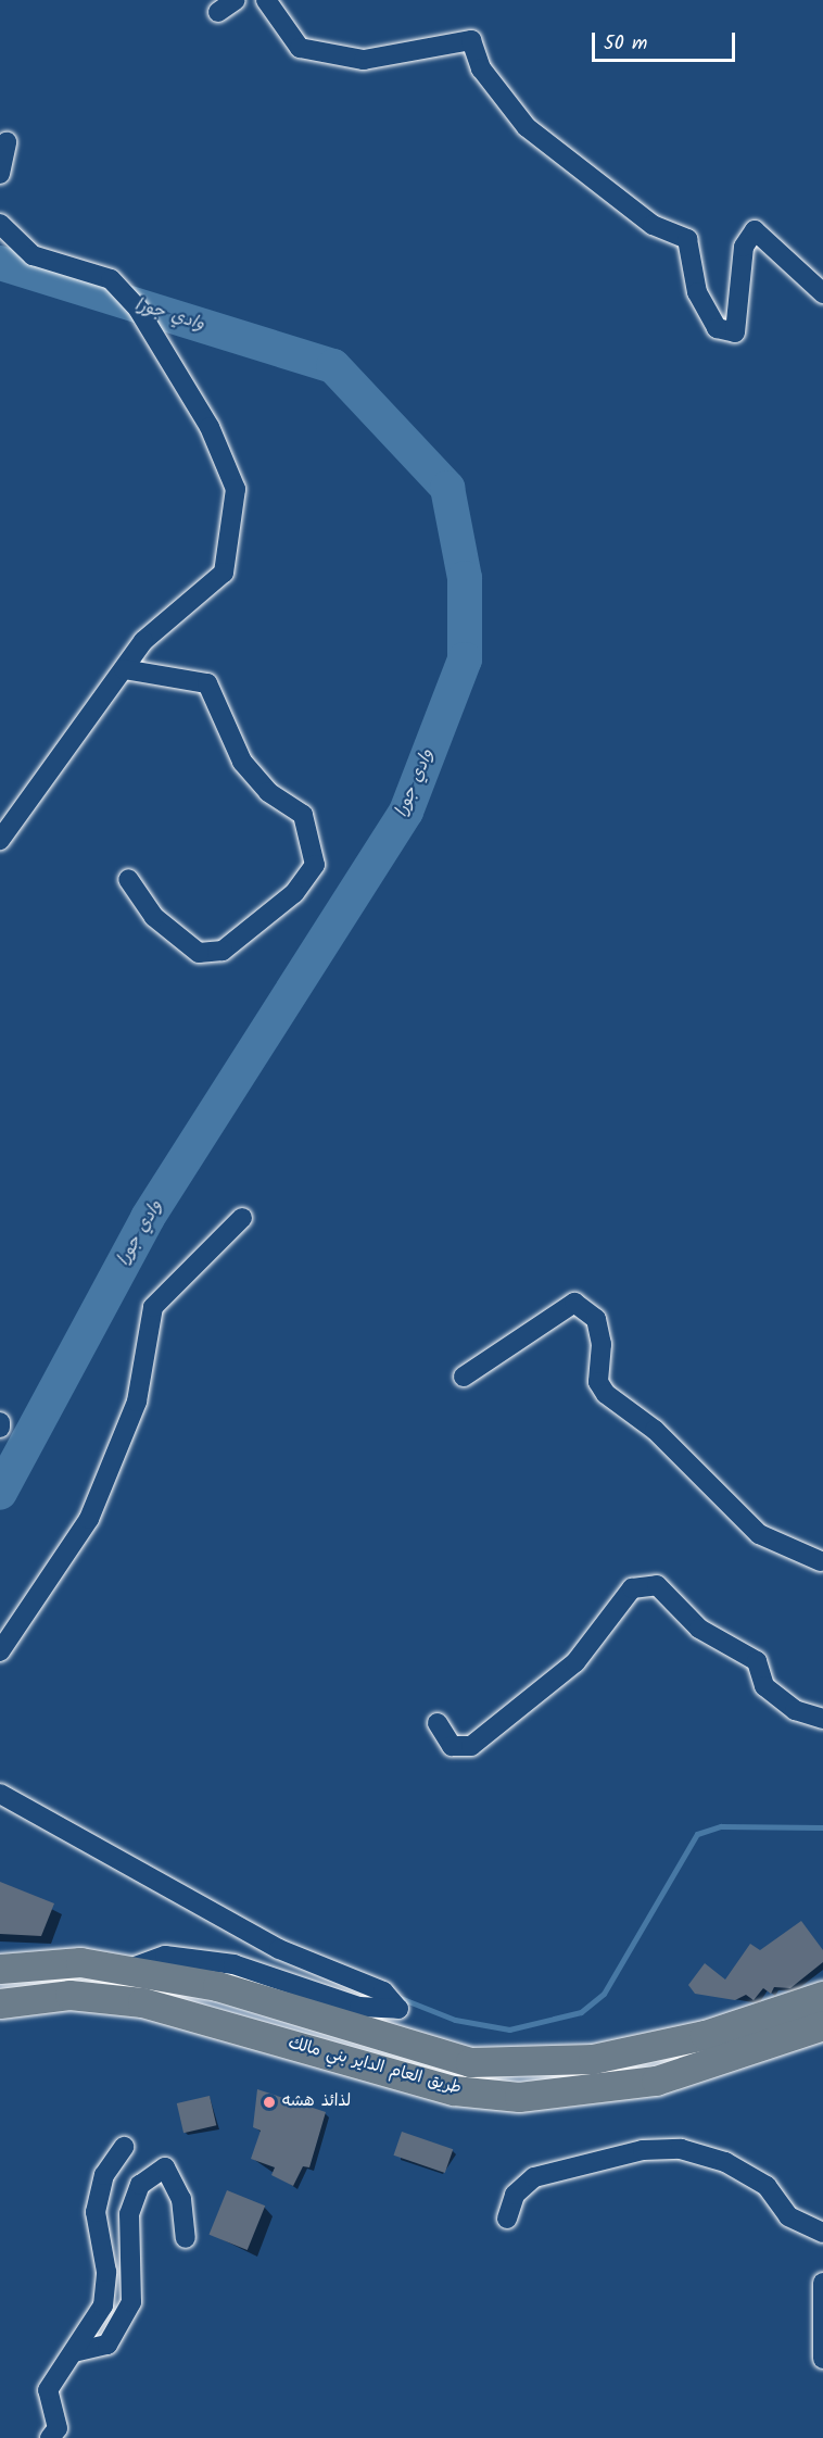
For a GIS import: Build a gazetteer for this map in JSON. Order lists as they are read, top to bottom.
{
  "streets": {
    "highway": ["طريق العام الداير بني مالك"]
  },
  "water": ["وادي جورا"],
  "places": ["لذائذ هشه"],
  "scale_bar": "50 m"
}
